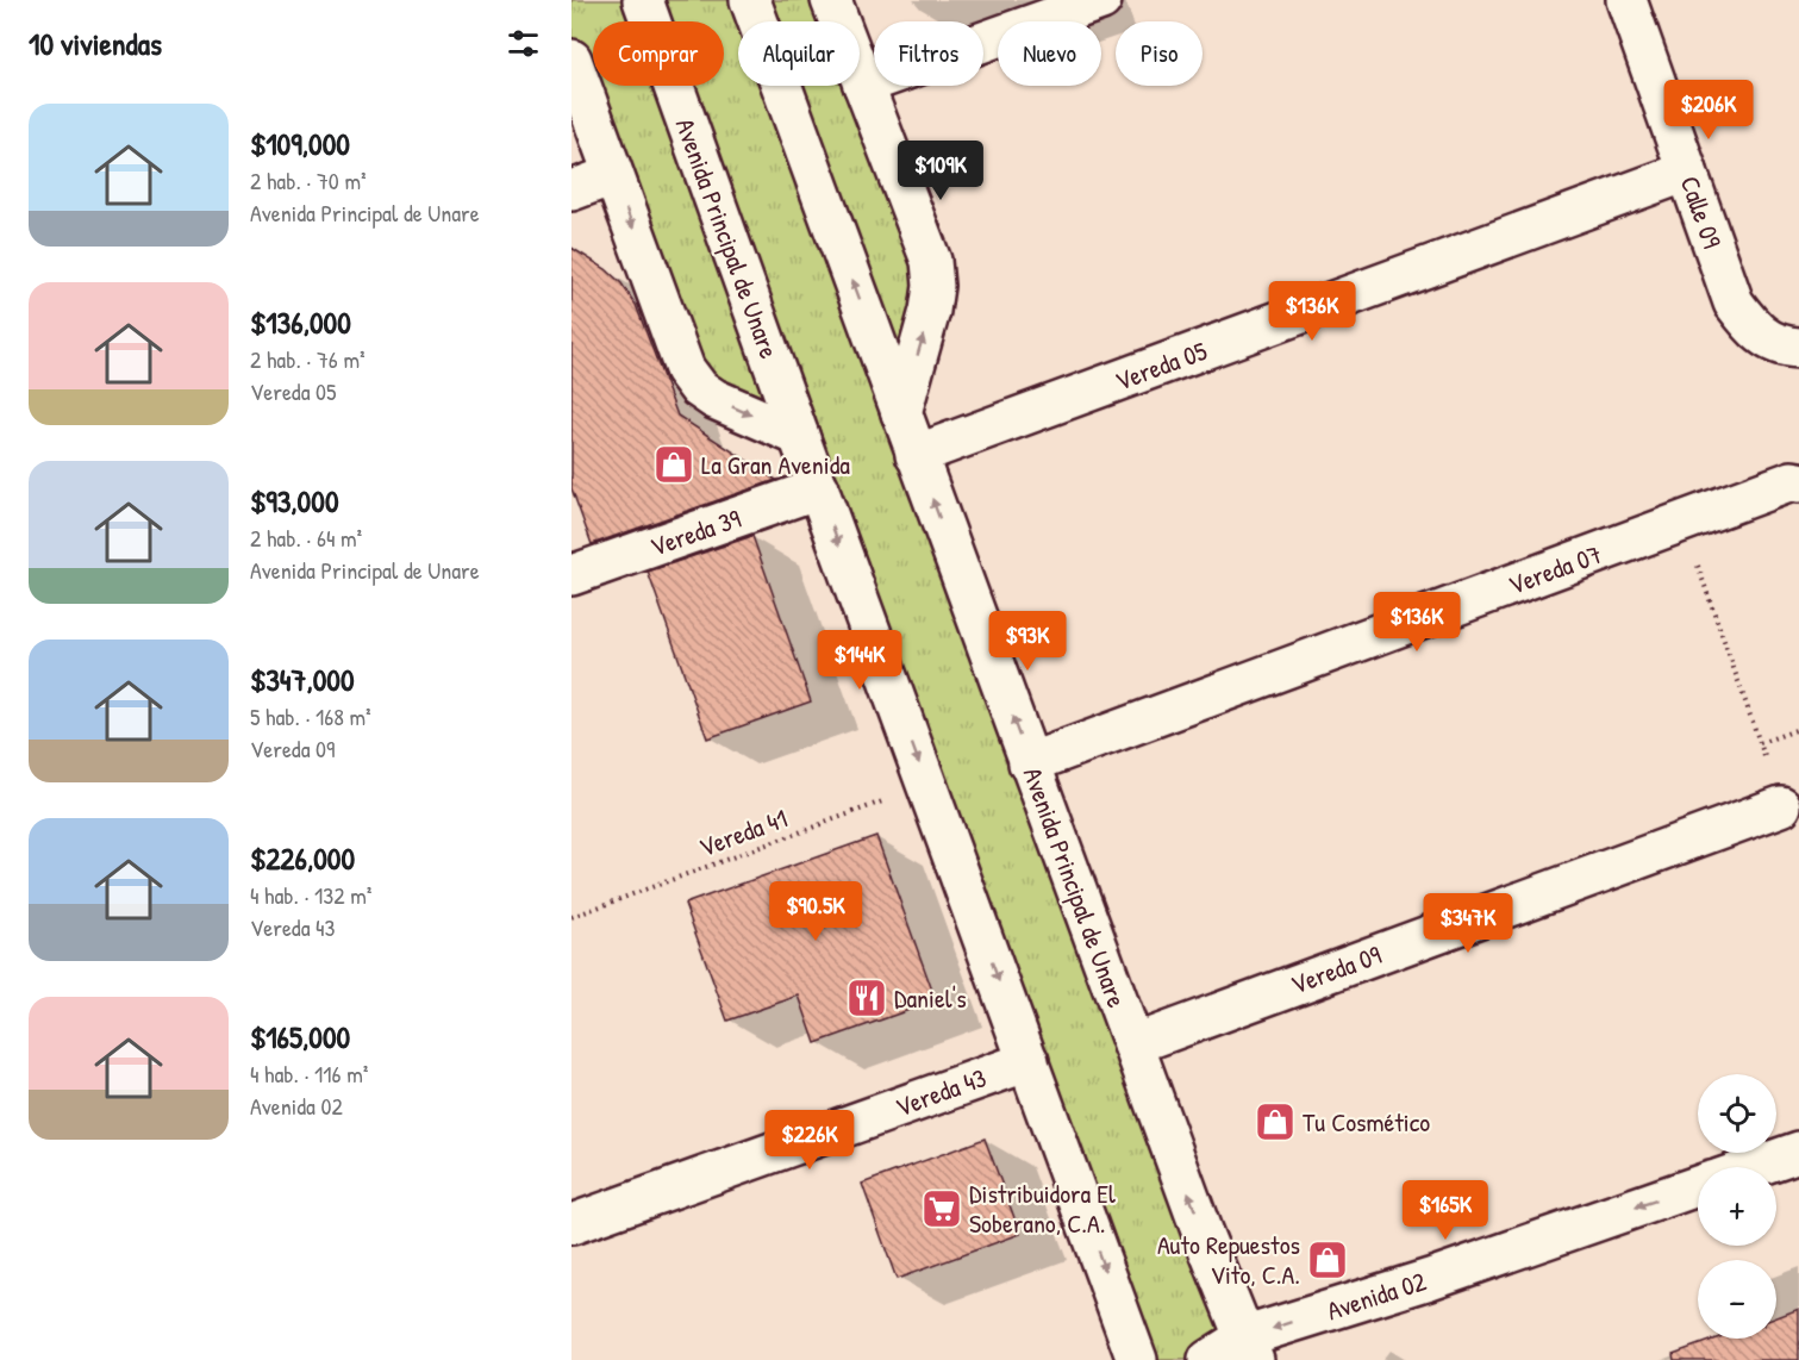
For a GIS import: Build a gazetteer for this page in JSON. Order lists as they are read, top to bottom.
{
  "streets": {
    "street": [
      "Calle 09",
      "Avenida Principal de Unare",
      "Vereda 05",
      "Vereda 39",
      "Vereda 07",
      "Vereda 09",
      "Vereda 43",
      "Avenida 02"
    ],
    "path": ["Vereda 41"]
  },
  "crossings": [
    ["Calle 09", "Vereda 05"],
    ["Avenida Principal de Unare", "Vereda 05"],
    ["Avenida Principal de Unare", "Vereda 39"],
    ["Avenida Principal de Unare", "Vereda 07"],
    ["Avenida Principal de Unare", "Vereda 41"],
    ["Avenida Principal de Unare", "Vereda 09"],
    ["Avenida Principal de Unare", "Vereda 43"],
    ["Avenida Principal de Unare", "Avenida 02"]
  ],
  "one_way": ["Avenida 02"],
  "places": {
    "shop": ["La Gran Avenida", "Tu Cosmético", "Auto Repuestos Vito, C.A."],
    "restaurant": ["Daniel's"],
    "supermarket": ["Distribuidora El Soberano, C.A."]
  },
  "page": {
    "heading": "10 viviendas",
    "chip": [
      "Comprar",
      "Alquilar",
      "Filtros",
      "Nuevo",
      "Piso"
    ],
    "price": [
      "$206K",
      "$109K",
      "$136K",
      "$136K",
      "$93K",
      "$144K",
      "$90.5K",
      "$347K",
      "$226K",
      "$165K"
    ],
    "list": [
      {
        "name": "$109,000",
        "note": "2 hab. · 70 m² · Avenida Principal de Unare"
      },
      {
        "name": "$136,000",
        "note": "2 hab. · 76 m² · Vereda 05"
      },
      {
        "name": "$93,000",
        "note": "2 hab. · 64 m² · Avenida Principal de Unare"
      },
      {
        "name": "$347,000",
        "note": "5 hab. · 168 m² · Vereda 09"
      },
      {
        "name": "$226,000",
        "note": "4 hab. · 132 m² · Vereda 43"
      },
      {
        "name": "$165,000",
        "note": "4 hab. · 116 m² · Avenida 02"
      }
    ],
    "map_buttons": ["+", "−"]
  }
}
